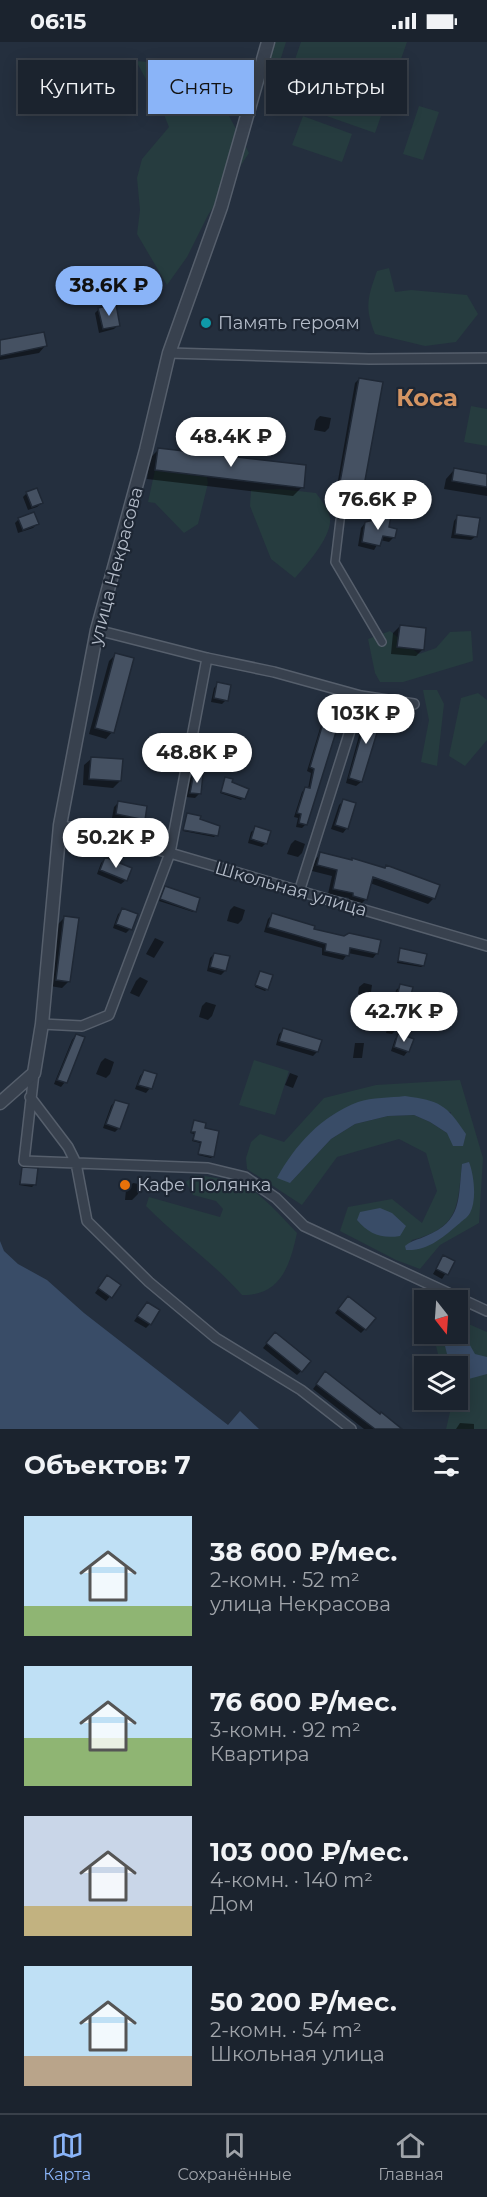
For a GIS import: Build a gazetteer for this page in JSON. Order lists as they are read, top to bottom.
{
  "streets": {
    "street": ["улица Некрасова", "Школьная улица"]
  },
  "crossings": [
    ["улица Некрасова", "Школьная улица"]
  ],
  "districts": ["Коса"],
  "places": ["Память героям", "Кафе Полянка"],
  "north": "bottom",
  "page": {
    "status": "06:15",
    "chip": ["Купить", "Снять", "Фильтры"],
    "price": [
      "38.6K ₽",
      "48.4K ₽",
      "76.6K ₽",
      "103K ₽",
      "48.8K ₽",
      "50.2K ₽",
      "42.7K ₽"
    ],
    "heading": "Объектов: 7",
    "list": [
      {
        "name": "38 600 ₽/мес.",
        "note": "2-комн. · 52 m² · улица Некрасова"
      },
      {
        "name": "76 600 ₽/мес.",
        "note": "3-комн. · 92 m² · Квартира"
      },
      {
        "name": "103 000 ₽/мес.",
        "note": "4-комн. · 140 m² · Дом"
      },
      {
        "name": "50 200 ₽/мес.",
        "note": "2-комн. · 54 m² · Школьная улица"
      }
    ],
    "tabs": ["Карта", "Сохранённые", "Главная"]
  }
}
